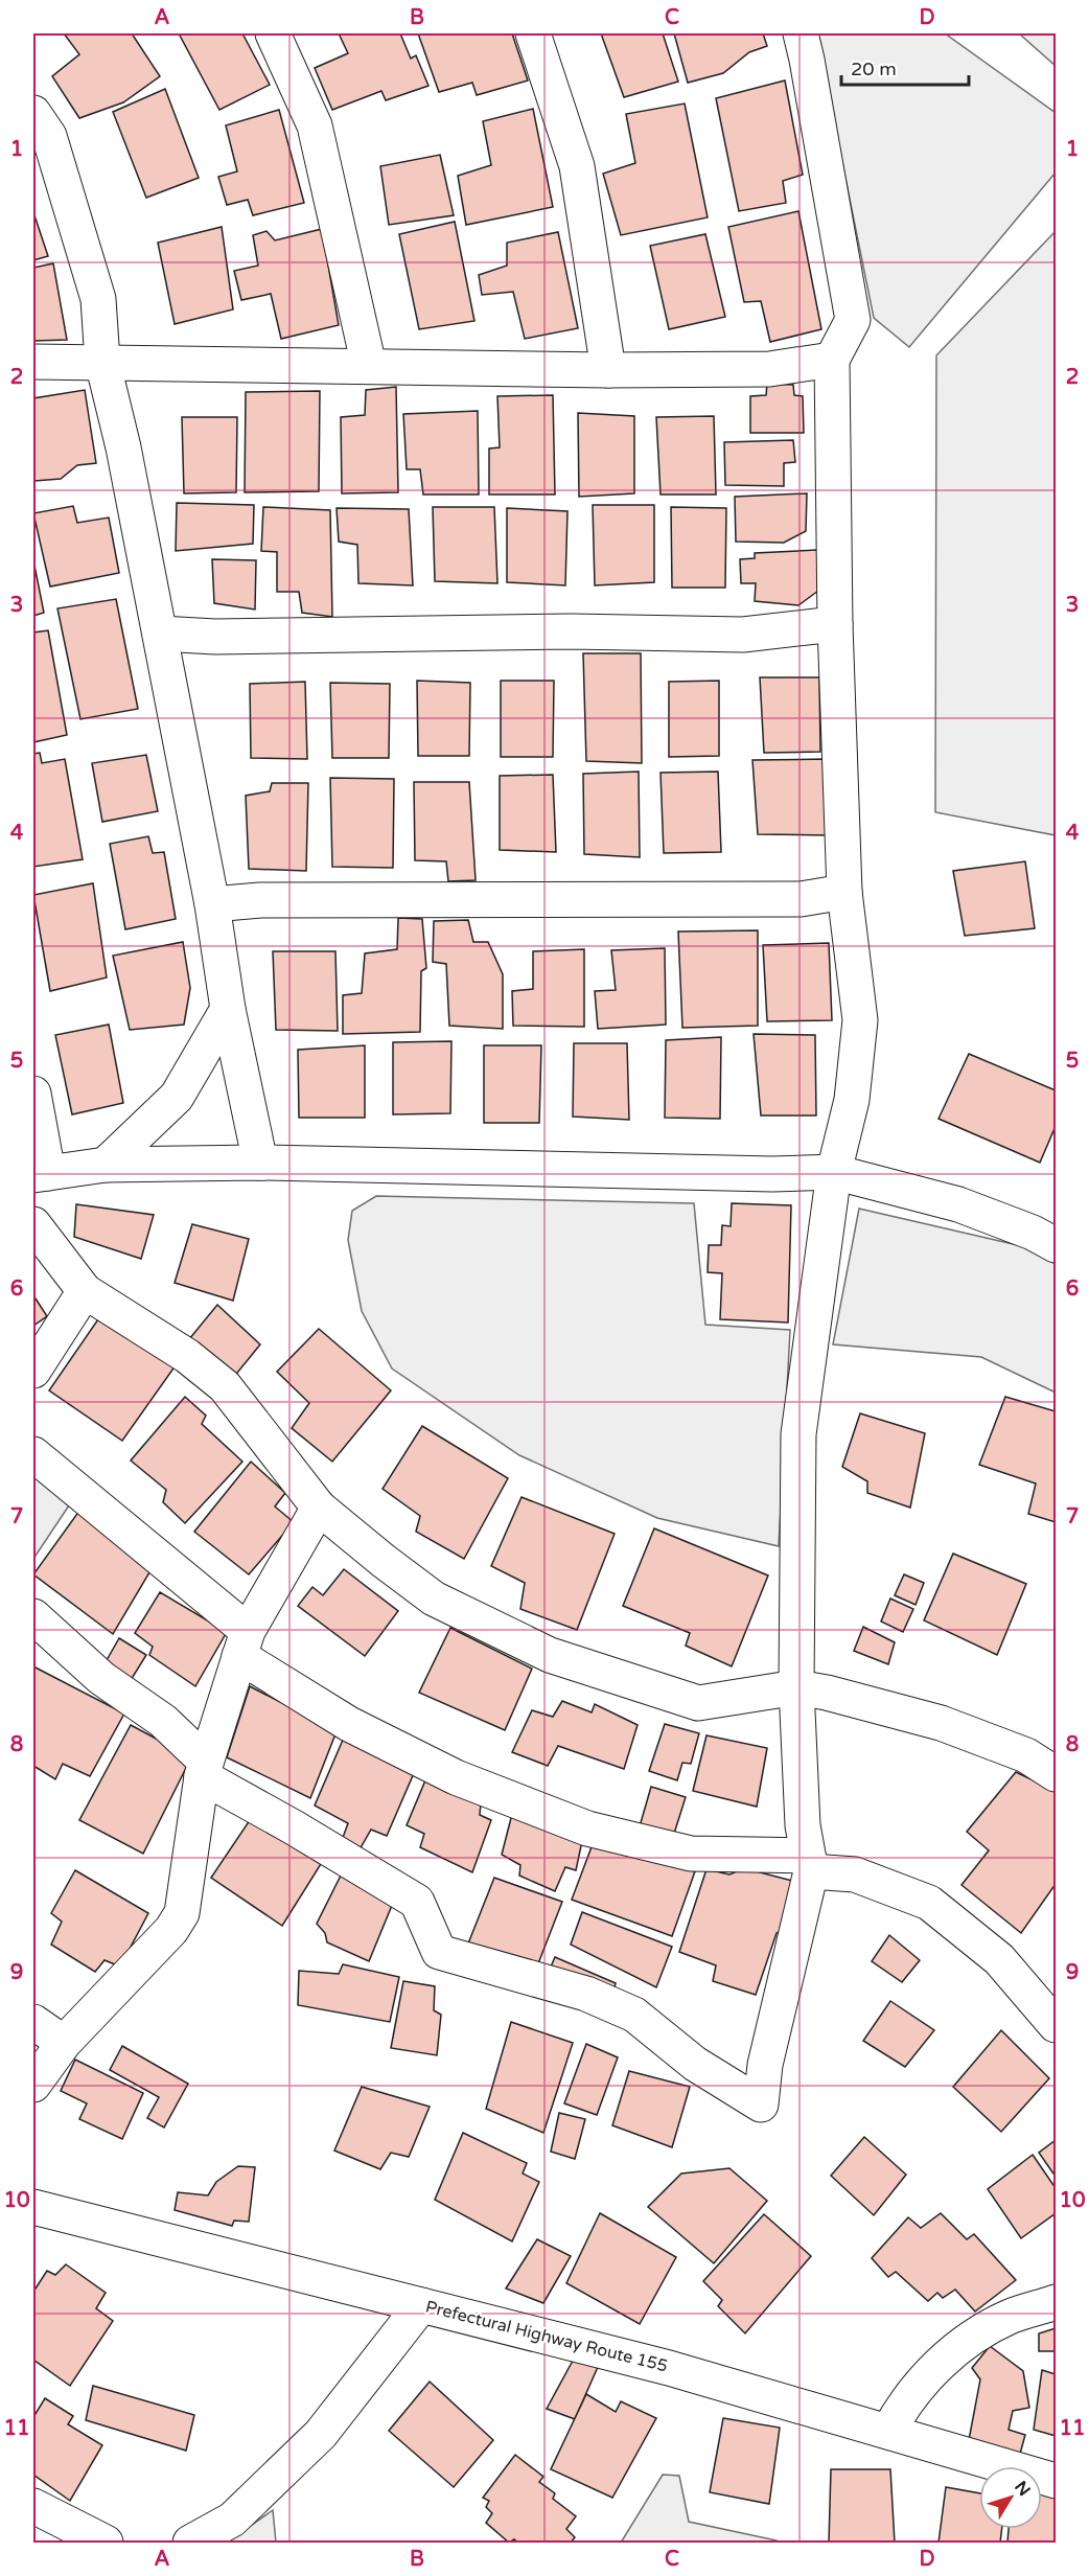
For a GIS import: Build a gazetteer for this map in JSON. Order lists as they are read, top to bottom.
{
  "streets": {
    "street": ["Prefectural Highway Route 155"]
  },
  "scale_bar": "20 m",
  "north": "top right",
  "grid": {
    "columns": [
      "A",
      "B",
      "C",
      "D"
    ],
    "rows": [
      "1",
      "2",
      "3",
      "4",
      "5",
      "6",
      "7",
      "8",
      "9",
      "10",
      "11"
    ]
  }
}
